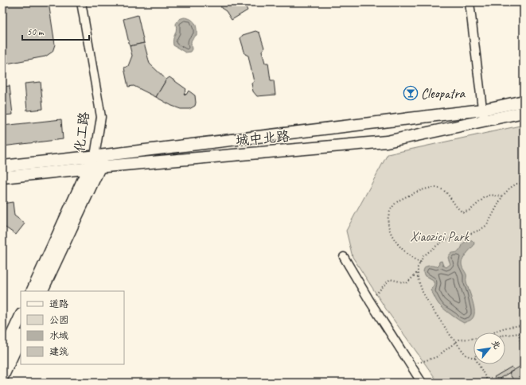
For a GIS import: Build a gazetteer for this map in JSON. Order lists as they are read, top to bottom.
{
  "streets": {
    "main road": ["化工路", "城中北路"]
  },
  "crossings": [
    ["化工路", "城中北路"]
  ],
  "parks": ["Xiaozici Park"],
  "places": {
    "bar": ["Cleopatra"]
  },
  "legend": [
    "道路",
    "公园",
    "水域",
    "建筑"
  ],
  "scale_bar": "50 m",
  "north": "top right"
}
